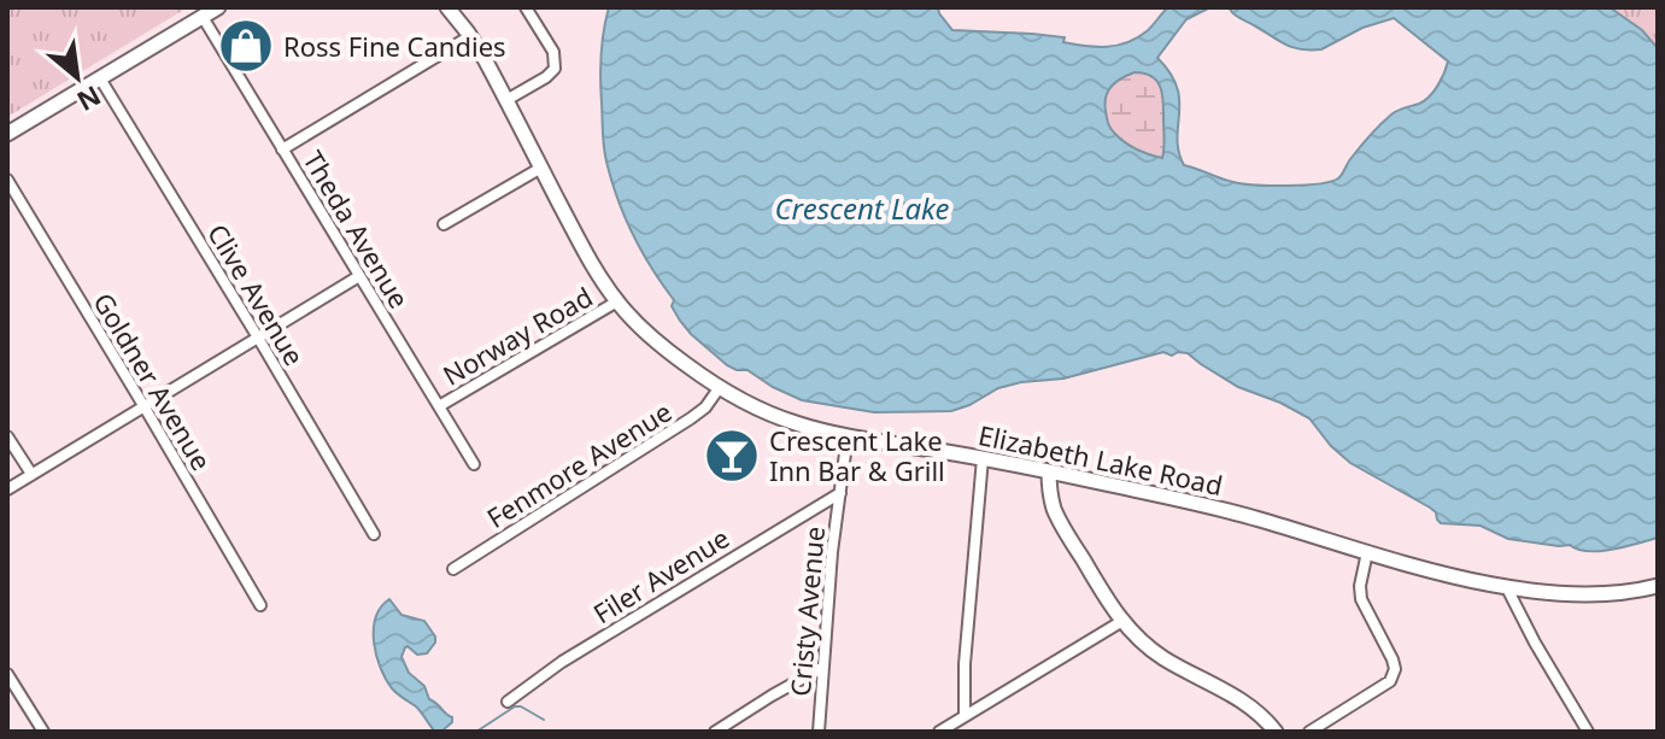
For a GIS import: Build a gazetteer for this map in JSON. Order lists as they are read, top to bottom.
{
  "streets": {
    "street": [
      "Theda Avenue",
      "Clive Avenue",
      "Norway Road",
      "Goldner Avenue",
      "Elizabeth Lake Road",
      "Fenmore Avenue",
      "Filer Avenue",
      "Cristy Avenue"
    ]
  },
  "crossings": [
    ["Theda Avenue", "Norway Road"],
    ["Norway Road", "Elizabeth Lake Road"],
    ["Elizabeth Lake Road", "Fenmore Avenue"],
    ["Elizabeth Lake Road", "Cristy Avenue"],
    ["Filer Avenue", "Cristy Avenue"]
  ],
  "water": ["Crescent Lake"],
  "places": {
    "shop": ["Ross Fine Candies"],
    "bar": ["Crescent Lake Inn Bar & Grill"]
  },
  "north": "bottom right"
}
